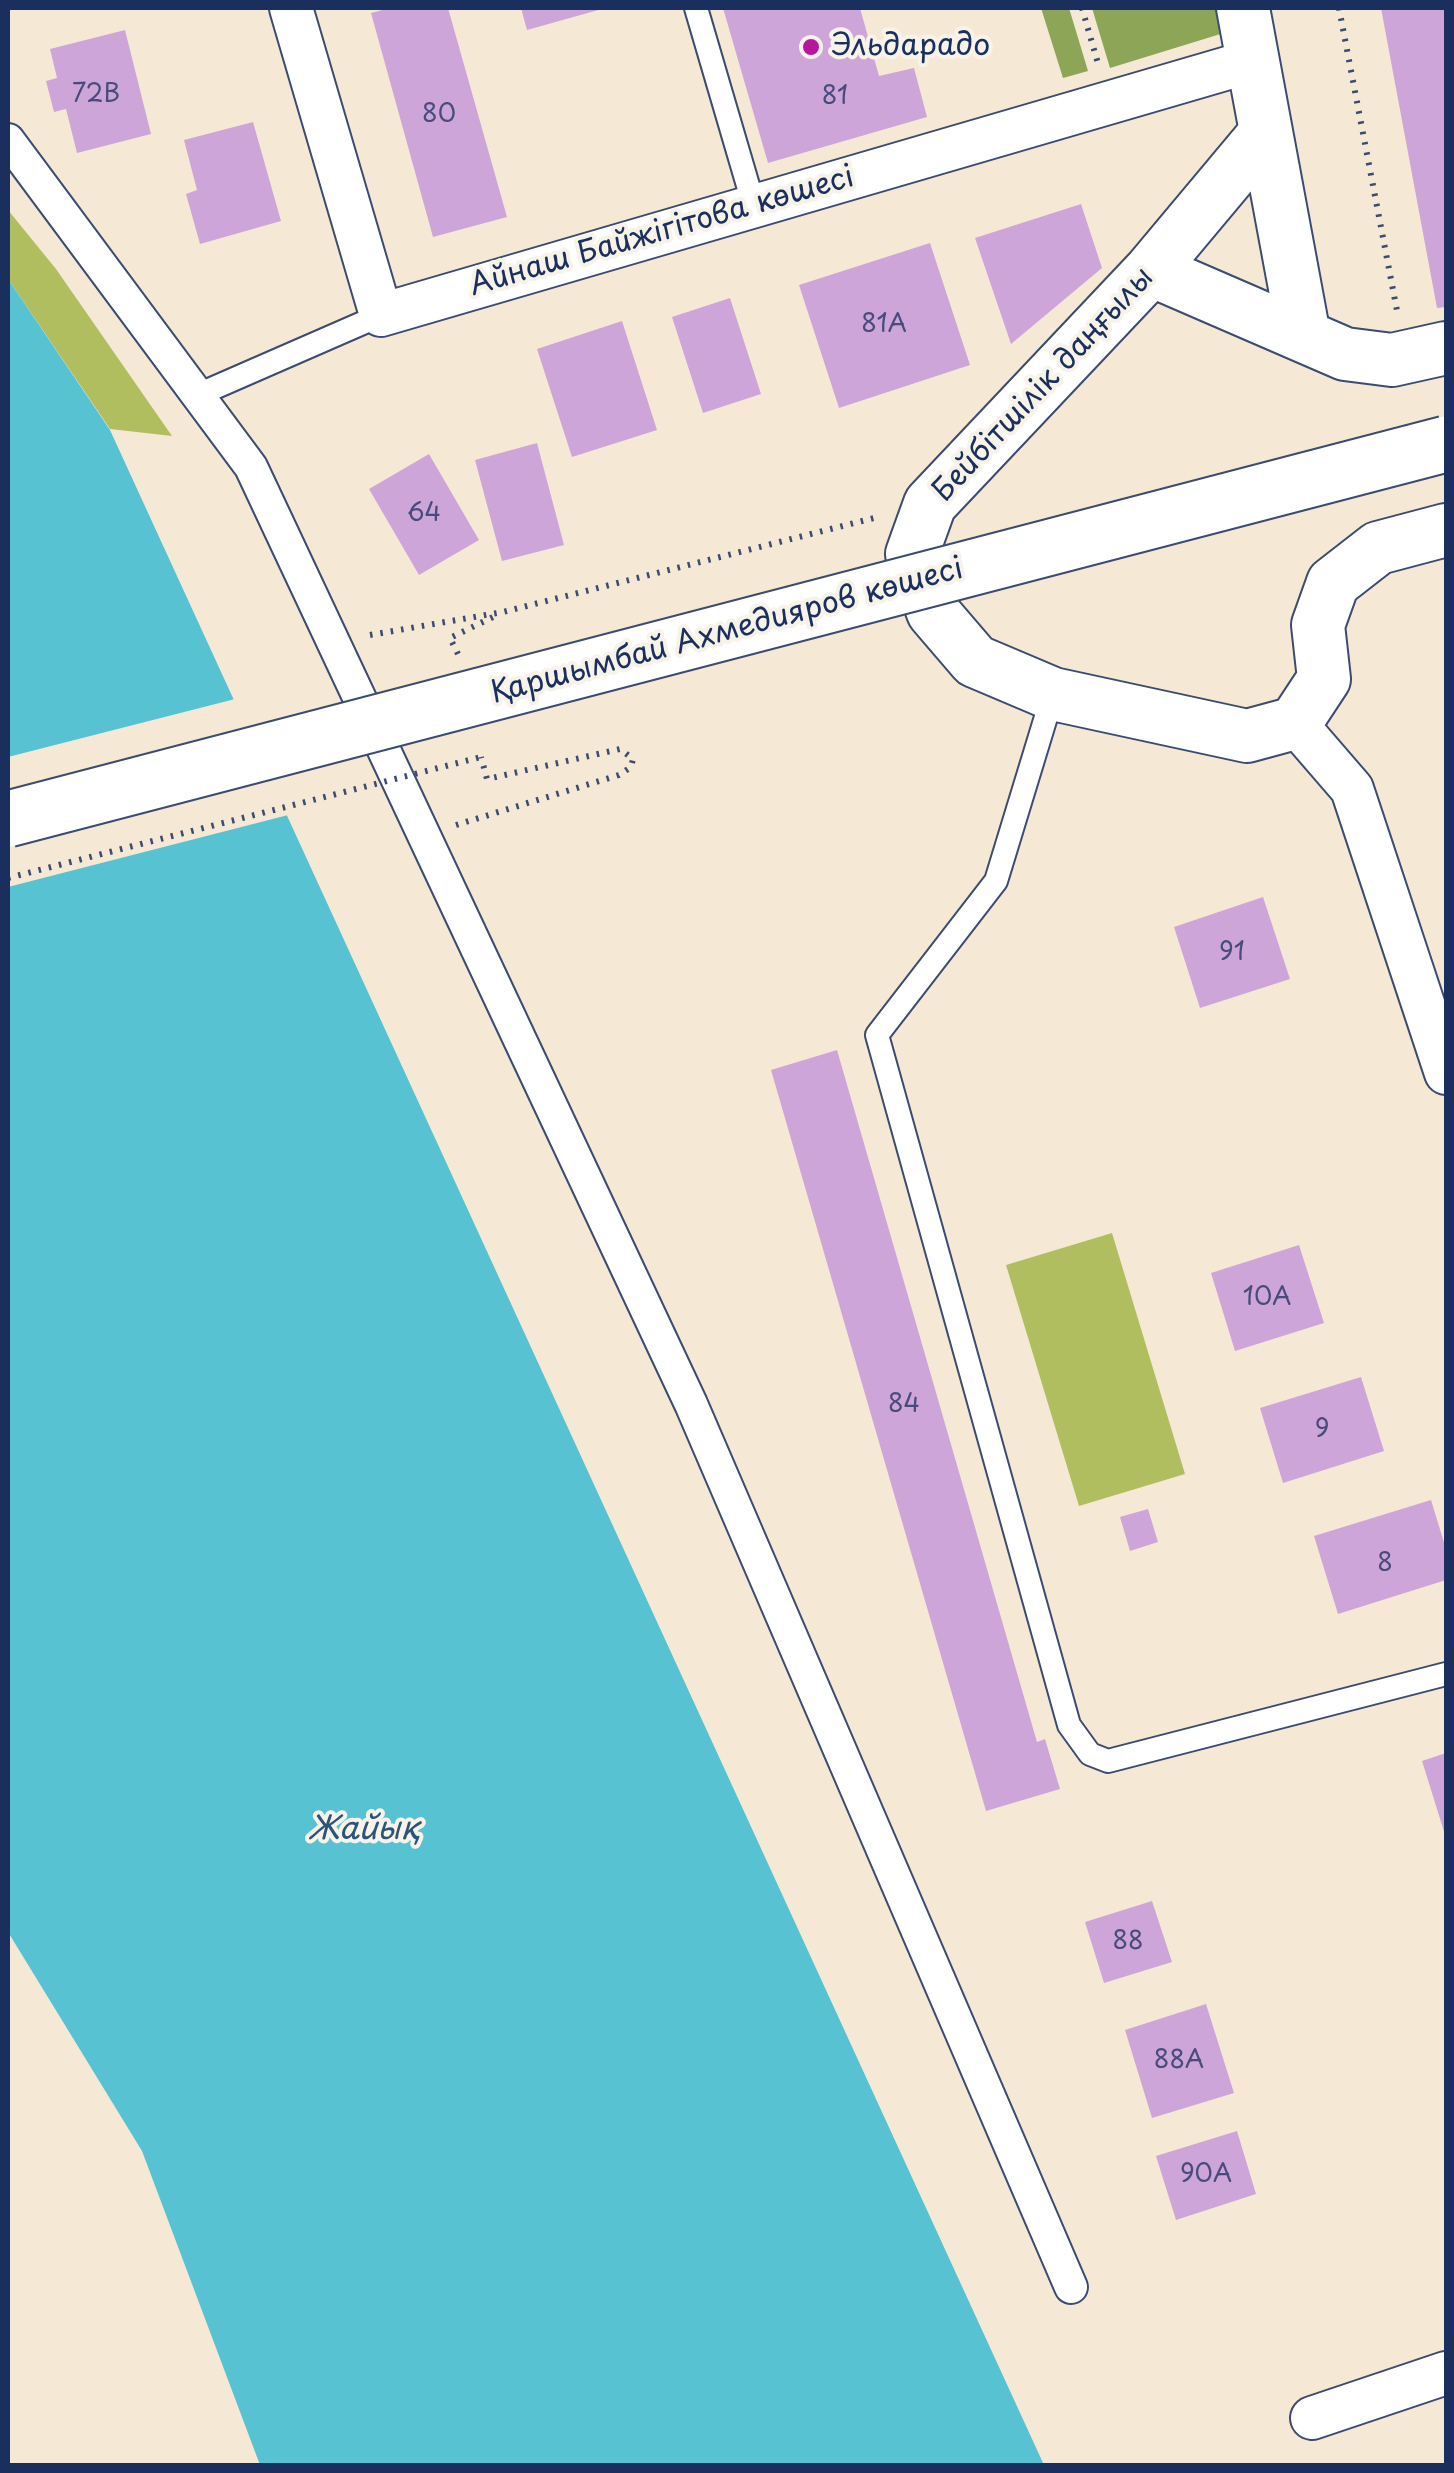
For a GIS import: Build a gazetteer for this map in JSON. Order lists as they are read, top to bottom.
{
  "streets": {
    "main road": ["Қаршымбай Ахмедияров көшесі"],
    "street": ["Айнаш Байжігітова көшесі", "Бейбітшілік даңғылы"]
  },
  "water": ["Жайық"],
  "places": ["Эльдарадо"],
  "house_numbers": [
    "72В",
    "81",
    "80",
    "81А",
    "64",
    "91",
    "10А",
    "84",
    "9",
    "8",
    "88",
    "88А",
    "90А"
  ]
}
